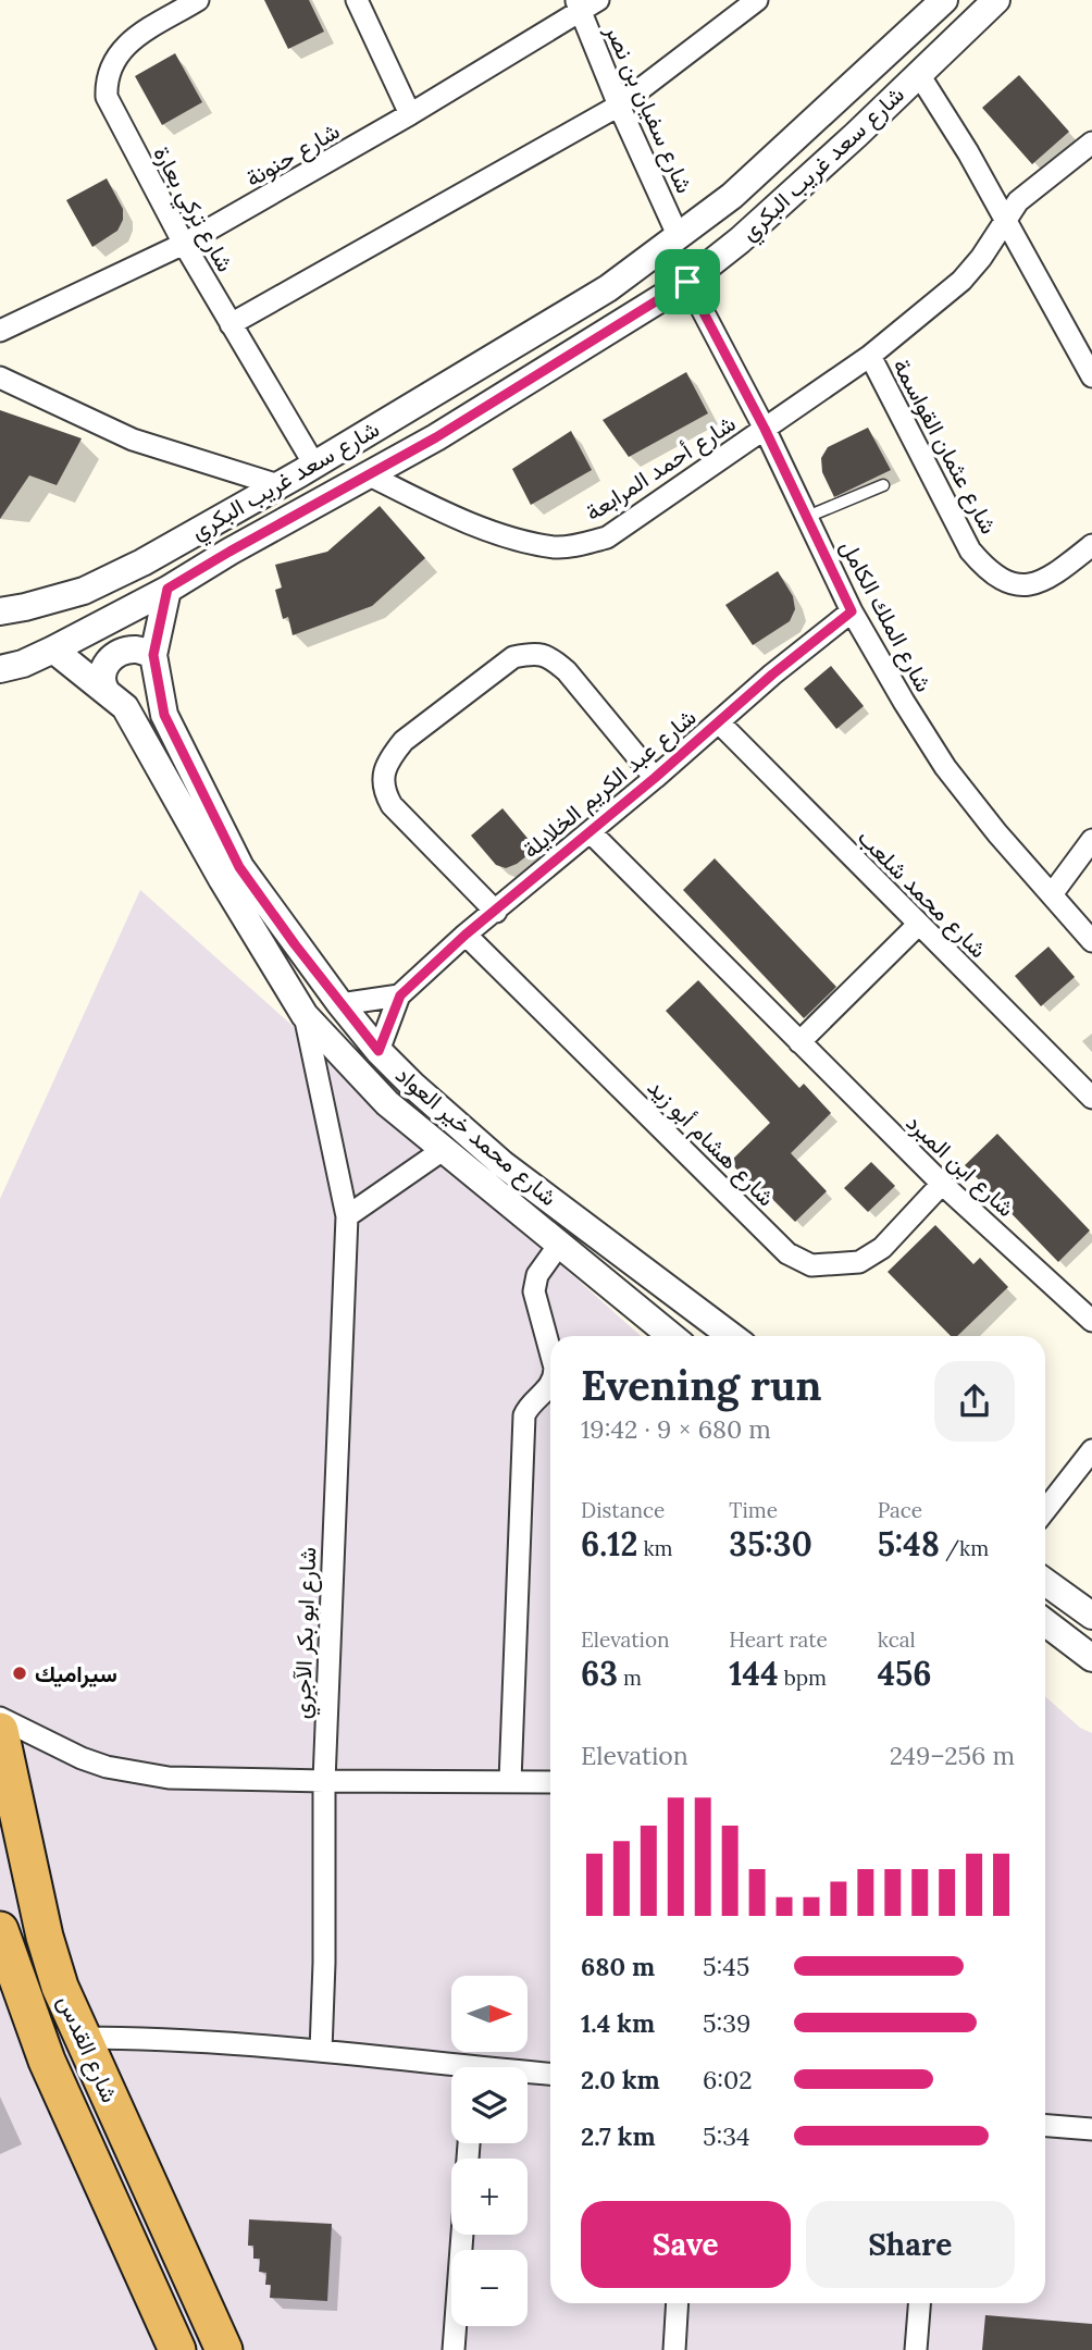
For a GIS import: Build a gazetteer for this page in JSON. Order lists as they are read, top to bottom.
{
  "streets": {
    "highway": ["شارع القدس"],
    "street": [
      "شارع سفيان بن نصر",
      "شارع حنونة",
      "شارع سعد غريب البكري",
      "شارع تركي بعارة",
      "شارع عثمان القواسمة",
      "شارع أحمد المرابعة",
      "شارع الملك الكامل",
      "شارع عبد الكريم الخلايلة",
      "شارع محمد شلعب",
      "شارع محمد خير العواد",
      "شارع هشام أبو زيد",
      "شارع ابن المبرد",
      "شارع ابو بكر الآجري"
    ]
  },
  "crossings": [
    ["شارع سفيان بن نصر", "شارع حنونة"],
    ["شارع سفيان بن نصر", "شارع سعد غريب البكري"],
    ["شارع حنونة", "شارع تركي بعارة"],
    ["شارع سعد غريب البكري", "شارع تركي بعارة"],
    ["شارع سعد غريب البكري", "شارع أحمد المرابعة"],
    ["شارع سعد غريب البكري", "شارع الملك الكامل"],
    ["شارع سعد غريب البكري", "شارع محمد خير العواد"],
    ["شارع عثمان القواسمة", "شارع أحمد المرابعة"],
    ["شارع أحمد المرابعة", "شارع الملك الكامل"],
    ["شارع الملك الكامل", "شارع عبد الكريم الخلايلة"],
    ["شارع عبد الكريم الخلايلة", "شارع محمد شلعب"],
    ["شارع عبد الكريم الخلايلة", "شارع محمد خير العواد"],
    ["شارع عبد الكريم الخلايلة", "شارع هشام أبو زيد"],
    ["شارع عبد الكريم الخلايلة", "شارع ابن المبرد"],
    ["شارع محمد خير العواد", "شارع ابو بكر الآجري"],
    ["شارع هشام أبو زيد", "شارع ابن المبرد"]
  ],
  "places": ["سيراميك"],
  "north": "right",
  "page": {
    "heading": ["Evening run", "19:42 · 9 × 680 m"],
    "stats": [
      ["Distance", "6.12 km"],
      ["Time", "35:30"],
      ["Pace", "5:48 /km"],
      ["Elevation", "63 m"],
      ["Heart rate", "144 bpm"],
      ["kcal", "456"]
    ],
    "chart": ["Elevation", "249–256 m"],
    "list": [
      {
        "name": "680 m",
        "note": "5:45"
      },
      {
        "name": "1.4 km",
        "note": "5:39"
      },
      {
        "name": "2.0 km",
        "note": "6:02"
      },
      {
        "name": "2.7 km",
        "note": "5:34"
      }
    ],
    "map_buttons": ["+", "−"],
    "buttons": ["Save", "Share"]
  }
}
